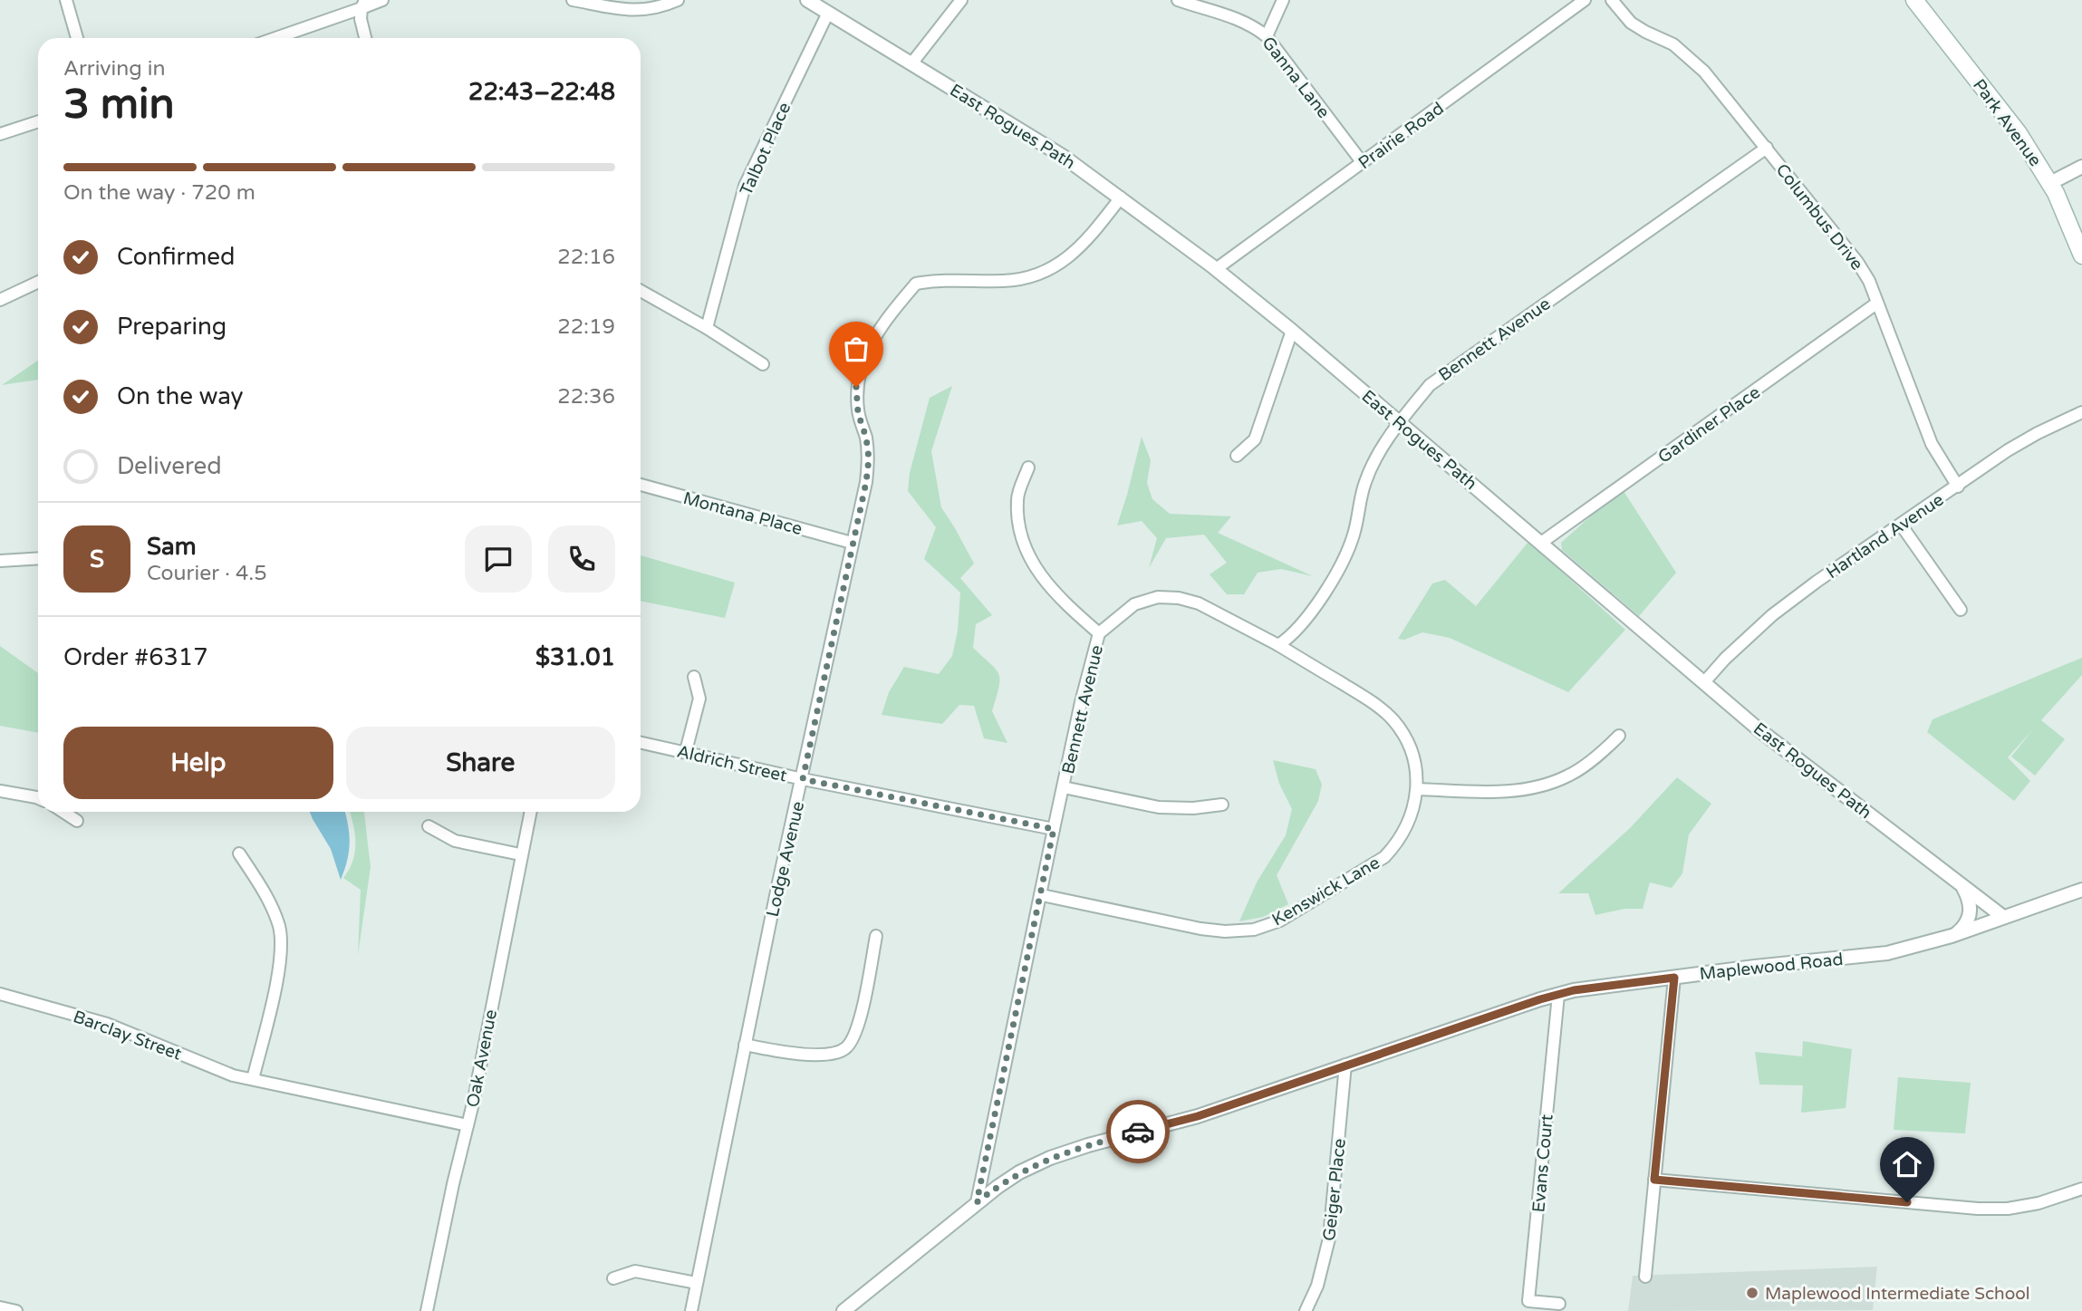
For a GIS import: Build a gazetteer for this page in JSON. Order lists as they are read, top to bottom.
{
  "streets": {
    "main road": ["Park Avenue"],
    "street": [
      "Ganna Lane",
      "East Rogues Path",
      "Prairie Road",
      "Talbot Place",
      "Columbus Drive",
      "Bennett Avenue",
      "Gardiner Place",
      "Montana Place",
      "Hartland Avenue",
      "Aldrich Street",
      "Lodge Avenue",
      "Kenswick Lane",
      "Maplewood Road",
      "Barclay Street",
      "Oak Avenue",
      "Evans Court",
      "Geiger Place"
    ]
  },
  "crossings": [
    ["Ganna Lane", "Prairie Road"],
    ["East Rogues Path", "Prairie Road"],
    ["East Rogues Path", "Talbot Place"],
    ["East Rogues Path", "Bennett Avenue"],
    ["East Rogues Path", "Gardiner Place"],
    ["East Rogues Path", "Hartland Avenue"],
    ["East Rogues Path", "Lodge Avenue"],
    ["East Rogues Path", "Maplewood Road"],
    ["Columbus Drive", "Bennett Avenue"],
    ["Columbus Drive", "Gardiner Place"],
    ["Columbus Drive", "Hartland Avenue"],
    ["Bennett Avenue", "Aldrich Street"],
    ["Bennett Avenue", "Kenswick Lane"],
    ["Bennett Avenue", "Maplewood Road"],
    ["Montana Place", "Lodge Avenue"],
    ["Aldrich Street", "Lodge Avenue"],
    ["Maplewood Road", "Evans Court"],
    ["Maplewood Road", "Geiger Place"],
    ["Barclay Street", "Oak Avenue"]
  ],
  "places": ["Maplewood Intermediate School"],
  "page": {
    "heading": ["3 min", "Arriving in", "22:43–22:48"],
    "panel": [
      "Sam",
      "Courier · 4.5",
      "Order #6317",
      "$31.01"
    ],
    "bar": "On the way · 720 m",
    "list": [
      ["Confirmed", "22:16"],
      ["Preparing", "22:19"],
      ["On the way", "22:36"],
      "Delivered"
    ],
    "round": "S",
    "buttons": ["Help", "Share"]
  }
}
